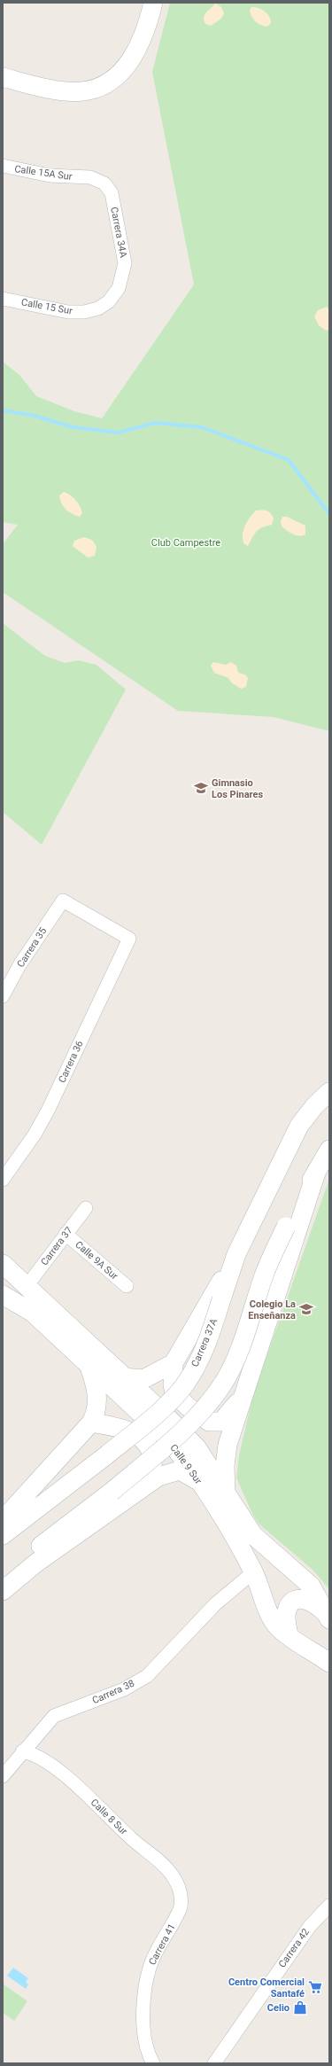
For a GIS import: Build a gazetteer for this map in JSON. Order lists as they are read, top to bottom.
{
  "streets": {
    "main road": ["Carrera 37A", "Calle 9 Sur"],
    "street": [
      "Calle 15A Sur",
      "Carrera 34A",
      "Calle 15 Sur",
      "Carrera 35",
      "Carrera 36",
      "Carrera 37",
      "Calle 9A Sur",
      "Carrera 38",
      "Calle 8 Sur",
      "Carrera 41",
      "Carrera 42"
    ]
  },
  "crossings": [
    ["Calle 15A Sur", "Carrera 34A"],
    ["Carrera 34A", "Calle 15 Sur"],
    ["Carrera 35", "Carrera 36"],
    ["Carrera 37", "Calle 9A Sur"],
    ["Carrera 37", "Calle 9 Sur"],
    ["Calle 9 Sur", "Carrera 38"],
    ["Carrera 38", "Calle 8 Sur"],
    ["Calle 8 Sur", "Carrera 41"]
  ],
  "parks": ["Club Campestre"],
  "places": {
    "school or university": ["Gimnasio Los Pinares", "Colegio La Enseñanza"],
    "supermarket": ["Centro Comercial Santafé"],
    "shop": ["Celio"]
  }
}
